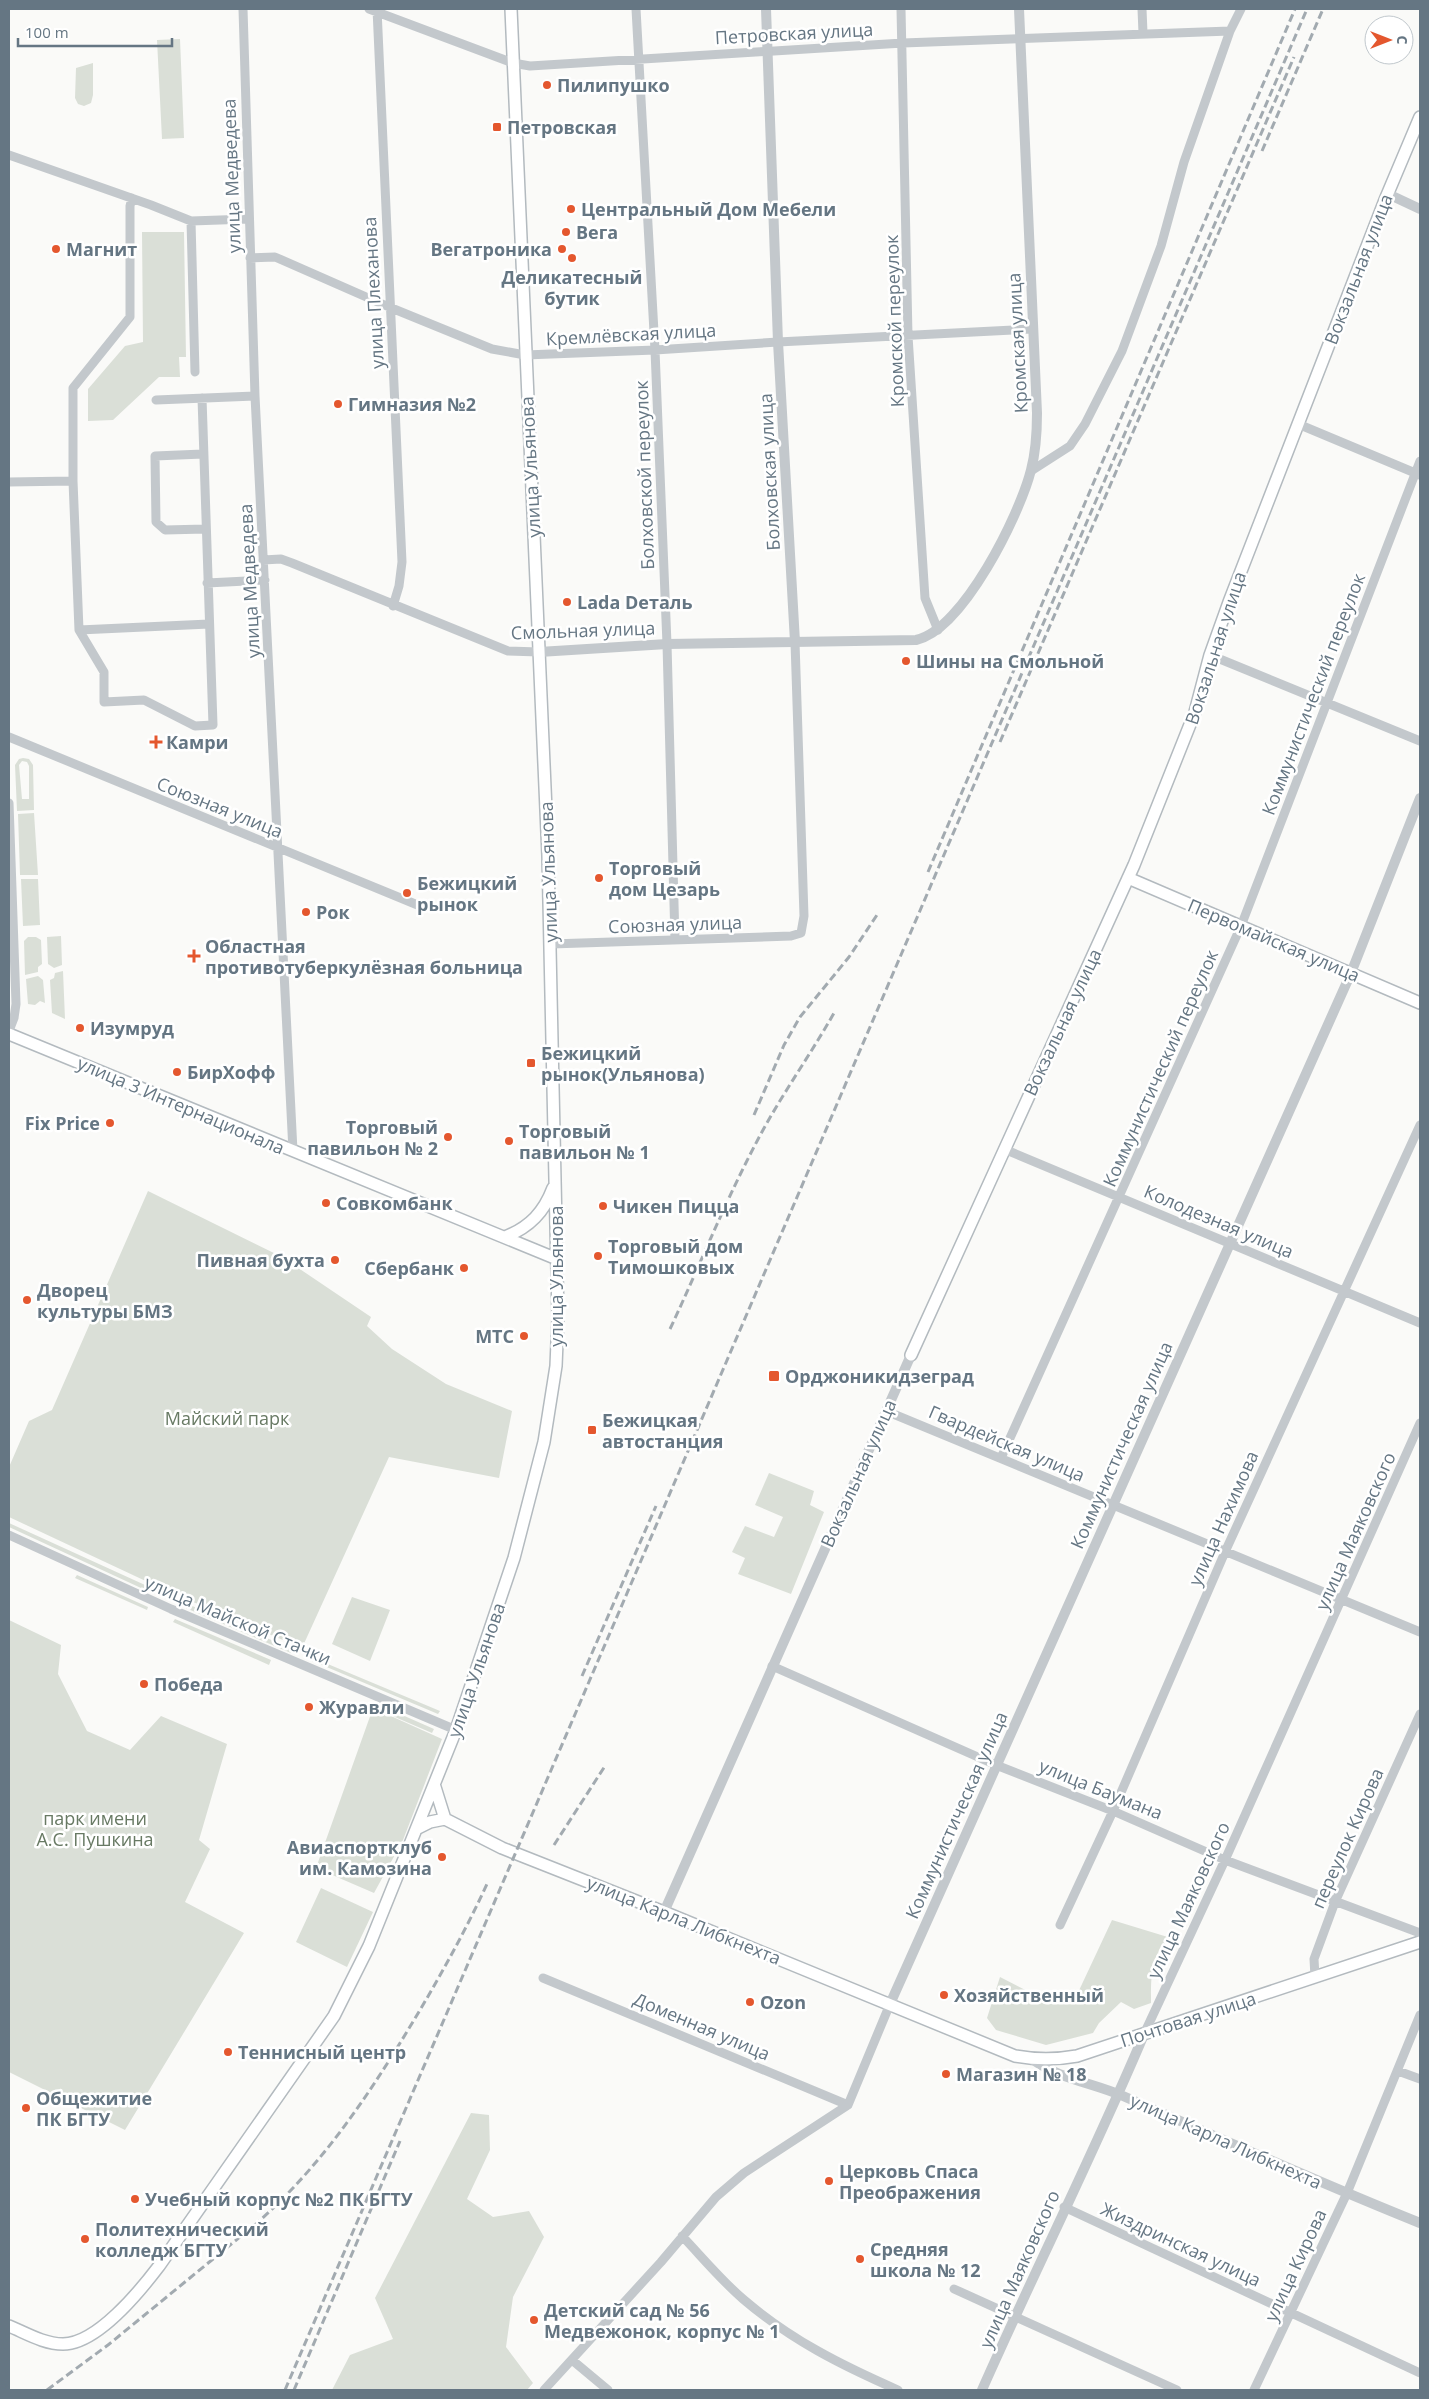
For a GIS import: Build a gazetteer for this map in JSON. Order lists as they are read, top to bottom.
{
  "streets": {
    "main road": [
      "Вокзальная улица",
      "улица Ульянова",
      "Первомайская улица",
      "улица 3 Интернационала",
      "улица Карла Либкнехта",
      "Почтовая улица"
    ],
    "street": [
      "Петровская улица",
      "улица Медведева",
      "улица Плеханова",
      "Кромской переулок",
      "Кремлёвская улица",
      "Кромская улица",
      "Болховская улица",
      "Болховской переулок",
      "Смольная улица",
      "Коммунистический переулок",
      "Союзная улица",
      "Колодезная улица",
      "Гвардейская улица",
      "Коммунистическая улица",
      "улица Нахимова",
      "улица Маяковского",
      "улица Майской Стачки",
      "улица Баумана",
      "переулок Кирова",
      "Доменная улица",
      "Жиздринская улица",
      "улица Кирова"
    ]
  },
  "crossings": [
    ["Петровская улица", "улица Плеханова"],
    ["Петровская улица", "Кромской переулок"],
    ["Петровская улица", "Кромская улица"],
    ["Петровская улица", "улица Ульянова"],
    ["Петровская улица", "Болховская улица"],
    ["Петровская улица", "Болховской переулок"],
    ["улица Медведева", "Кремлёвская улица"],
    ["улица Медведева", "Смольная улица"],
    ["улица Медведева", "Союзная улица"],
    ["улица Медведева", "улица 3 Интернационала"],
    ["Вокзальная улица", "Первомайская улица"],
    ["Вокзальная улица", "Колодезная улица"],
    ["Вокзальная улица", "Гвардейская улица"],
    ["Вокзальная улица", "улица Баумана"],
    ["Вокзальная улица", "улица Карла Либкнехта"],
    ["улица Плеханова", "Кремлёвская улица"],
    ["улица Плеханова", "Смольная улица"],
    ["Кромской переулок", "Кремлёвская улица"],
    ["Кромской переулок", "Кромская улица"],
    ["Кремлёвская улица", "Кромская улица"],
    ["Кремлёвская улица", "улица Ульянова"],
    ["Кремлёвская улица", "Болховская улица"],
    ["Кремлёвская улица", "Болховской переулок"],
    ["Кромская улица", "Смольная улица"],
    ["улица Ульянова", "Смольная улица"],
    ["улица Ульянова", "Союзная улица"],
    ["улица Ульянова", "улица 3 Интернационала"],
    ["улица Ульянова", "улица Майской Стачки"],
    ["Болховская улица", "Смольная улица"],
    ["Болховская улица", "Союзная улица"],
    ["Болховской переулок", "Смольная улица"],
    ["Болховской переулок", "Союзная улица"],
    ["Коммунистический переулок", "Первомайская улица"],
    ["Коммунистический переулок", "Колодезная улица"],
    ["Коммунистический переулок", "Гвардейская улица"],
    ["Первомайская улица", "Коммунистическая улица"],
    ["Колодезная улица", "Коммунистическая улица"],
    ["Колодезная улица", "улица Нахимова"],
    ["Гвардейская улица", "Коммунистическая улица"],
    ["Гвардейская улица", "улица Нахимова"],
    ["Гвардейская улица", "улица Маяковского"],
    ["Коммунистическая улица", "улица Баумана"],
    ["Коммунистическая улица", "улица Карла Либкнехта"],
    ["Коммунистическая улица", "Доменная улица"],
    ["улица Нахимова", "улица Баумана"],
    ["улица Маяковского", "улица Баумана"],
    ["улица Маяковского", "улица Карла Либкнехта"],
    ["улица Маяковского", "Почтовая улица"],
    ["улица Маяковского", "Жиздринская улица"],
    ["улица Баумана", "переулок Кирова"],
    ["переулок Кирова", "Почтовая улица"],
    ["улица Карла Либкнехта", "Почтовая улица"],
    ["улица Карла Либкнехта", "улица Кирова"],
    ["Жиздринская улица", "улица Кирова"]
  ],
  "parks": ["Майский парк", "парк имени А.С. Пушкина"],
  "places": {
    "other": [
      "Пилипушко",
      "Центральный Дом Мебели",
      "Вега",
      "Магнит",
      "Вегатроника",
      "Деликатесный бутик",
      "Гимназия №2",
      "Lada Dеталь",
      "Шины на Смольной",
      "Торговый дом Цезарь",
      "Бежицкий рынок",
      "Рок",
      "Изумруд",
      "БирХофф",
      "Fix Price",
      "Торговый павильон № 2",
      "Торговый павильон № 1",
      "Совкомбанк",
      "Чикен Пицца",
      "Торговый дом Тимошковых",
      "Пивная бухта",
      "Сбербанк",
      "Дворец культуры БМЗ",
      "МТС",
      "Победа",
      "Журавли",
      "Авиаспортклуб им. Камозина",
      "Хозяйственный",
      "Ozon",
      "Теннисный центр",
      "Магазин № 18",
      "Общежитие ПК БГТУ",
      "Церковь Спаса Преображения",
      "Учебный корпус №2 ПК БГТУ",
      "Политехнический колледж БГТУ",
      "Средняя школа № 12",
      "Детский сад № 56 Медвежонок, корпус № 1"
    ],
    "transit": [
      "Петровская",
      "Бежицкий рынок(Ульянова)",
      "Орджоникидзеград",
      "Бежицкая автостанция"
    ],
    "health": ["Камри", "Областная противотуберкулёзная больница"]
  },
  "scale_bar": "100 m",
  "north": "right"
}
